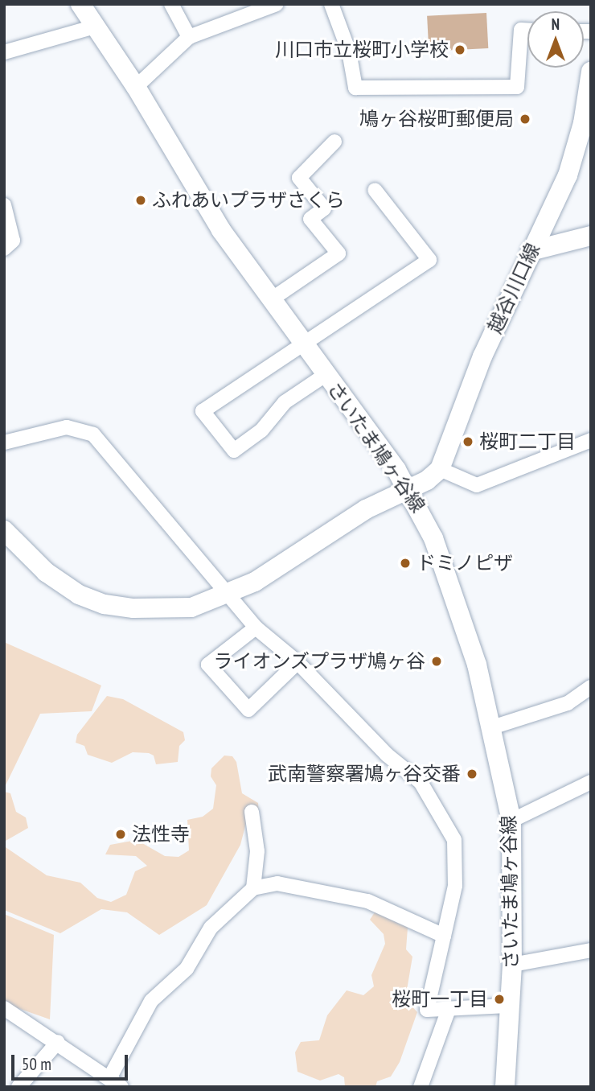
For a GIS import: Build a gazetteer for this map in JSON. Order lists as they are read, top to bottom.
{
  "streets": {
    "main road": ["越谷川口線", "さいたま鳩ヶ谷線"]
  },
  "places": [
    "川口市立桜町小学校",
    "鳩ヶ谷桜町郵便局",
    "ふれあいプラザさくら",
    "桜町二丁目",
    "ドミノピザ",
    "ライオンズプラザ鳩ヶ谷",
    "武南警察署鳩ヶ谷交番",
    "法性寺",
    "桜町一丁目"
  ],
  "scale_bar": "50 m",
  "north": "top"
}
